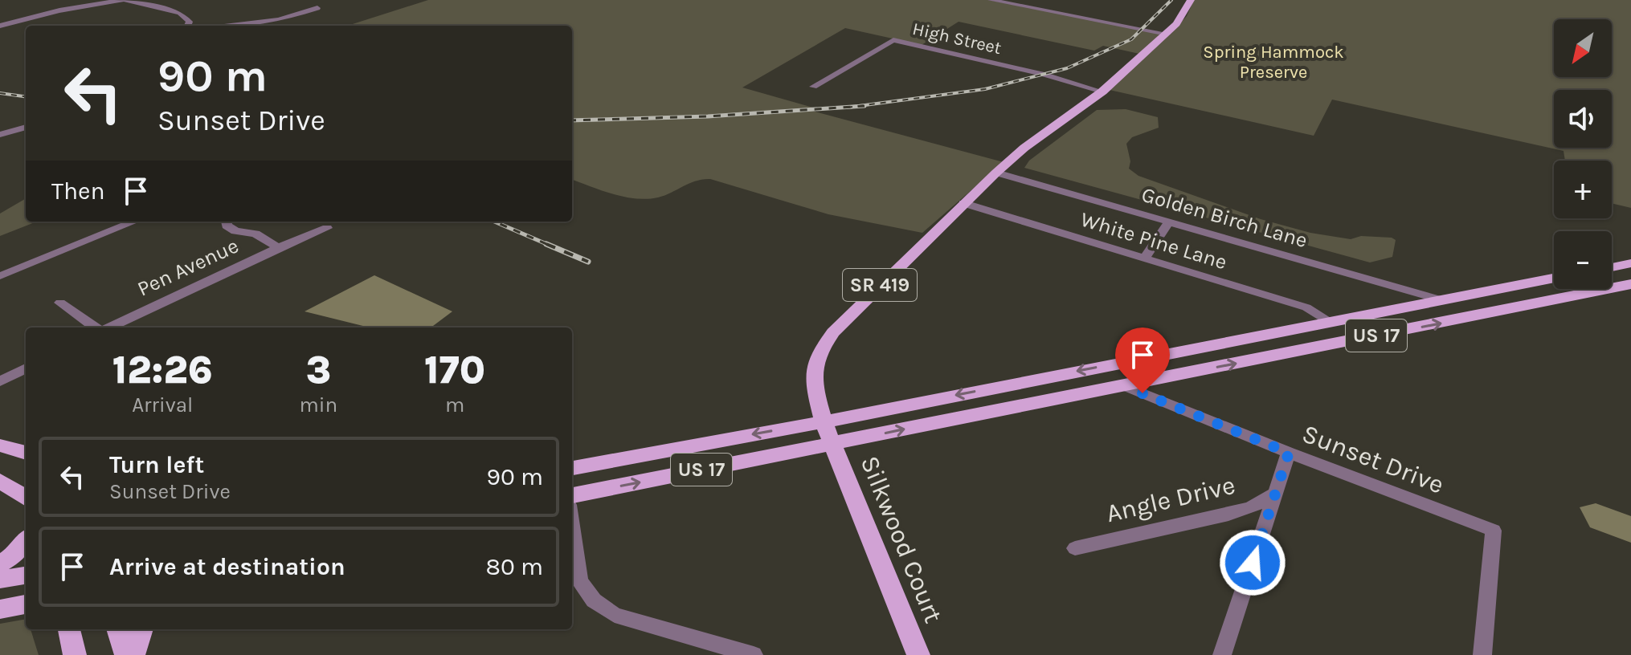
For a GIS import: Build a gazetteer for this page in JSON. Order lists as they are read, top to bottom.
{
  "streets": {
    "main road": ["SR 419", "US 17", "Silkwood Court"],
    "street": [
      "High Street",
      "Golden Birch Lane",
      "White Pine Lane",
      "Pen Avenue",
      "Sunset Drive",
      "Angle Drive"
    ]
  },
  "crossings": [
    ["High Street", "SR 419"],
    ["Golden Birch Lane", "SR 419"],
    ["Golden Birch Lane", "US 17"],
    ["White Pine Lane", "SR 419"],
    ["White Pine Lane", "US 17"],
    ["SR 419", "US 17"],
    ["SR 419", "Silkwood Court"],
    ["US 17", "Sunset Drive"],
    ["US 17", "Silkwood Court"]
  ],
  "parks": ["Spring Hammock Preserve"],
  "north": "bottom left",
  "page": {
    "map_buttons": ["+", "−"],
    "turn": ["90 m", "Sunset Drive"],
    "then": "Then",
    "eta": [
      "12:26",
      "Arrival",
      "3",
      "min",
      "170",
      "m"
    ],
    "list": [
      {
        "name": "Turn left",
        "note": "Sunset Drive",
        "value": "90 m"
      },
      {
        "name": "Arrive at destination",
        "value": "80 m"
      }
    ]
  }
}
